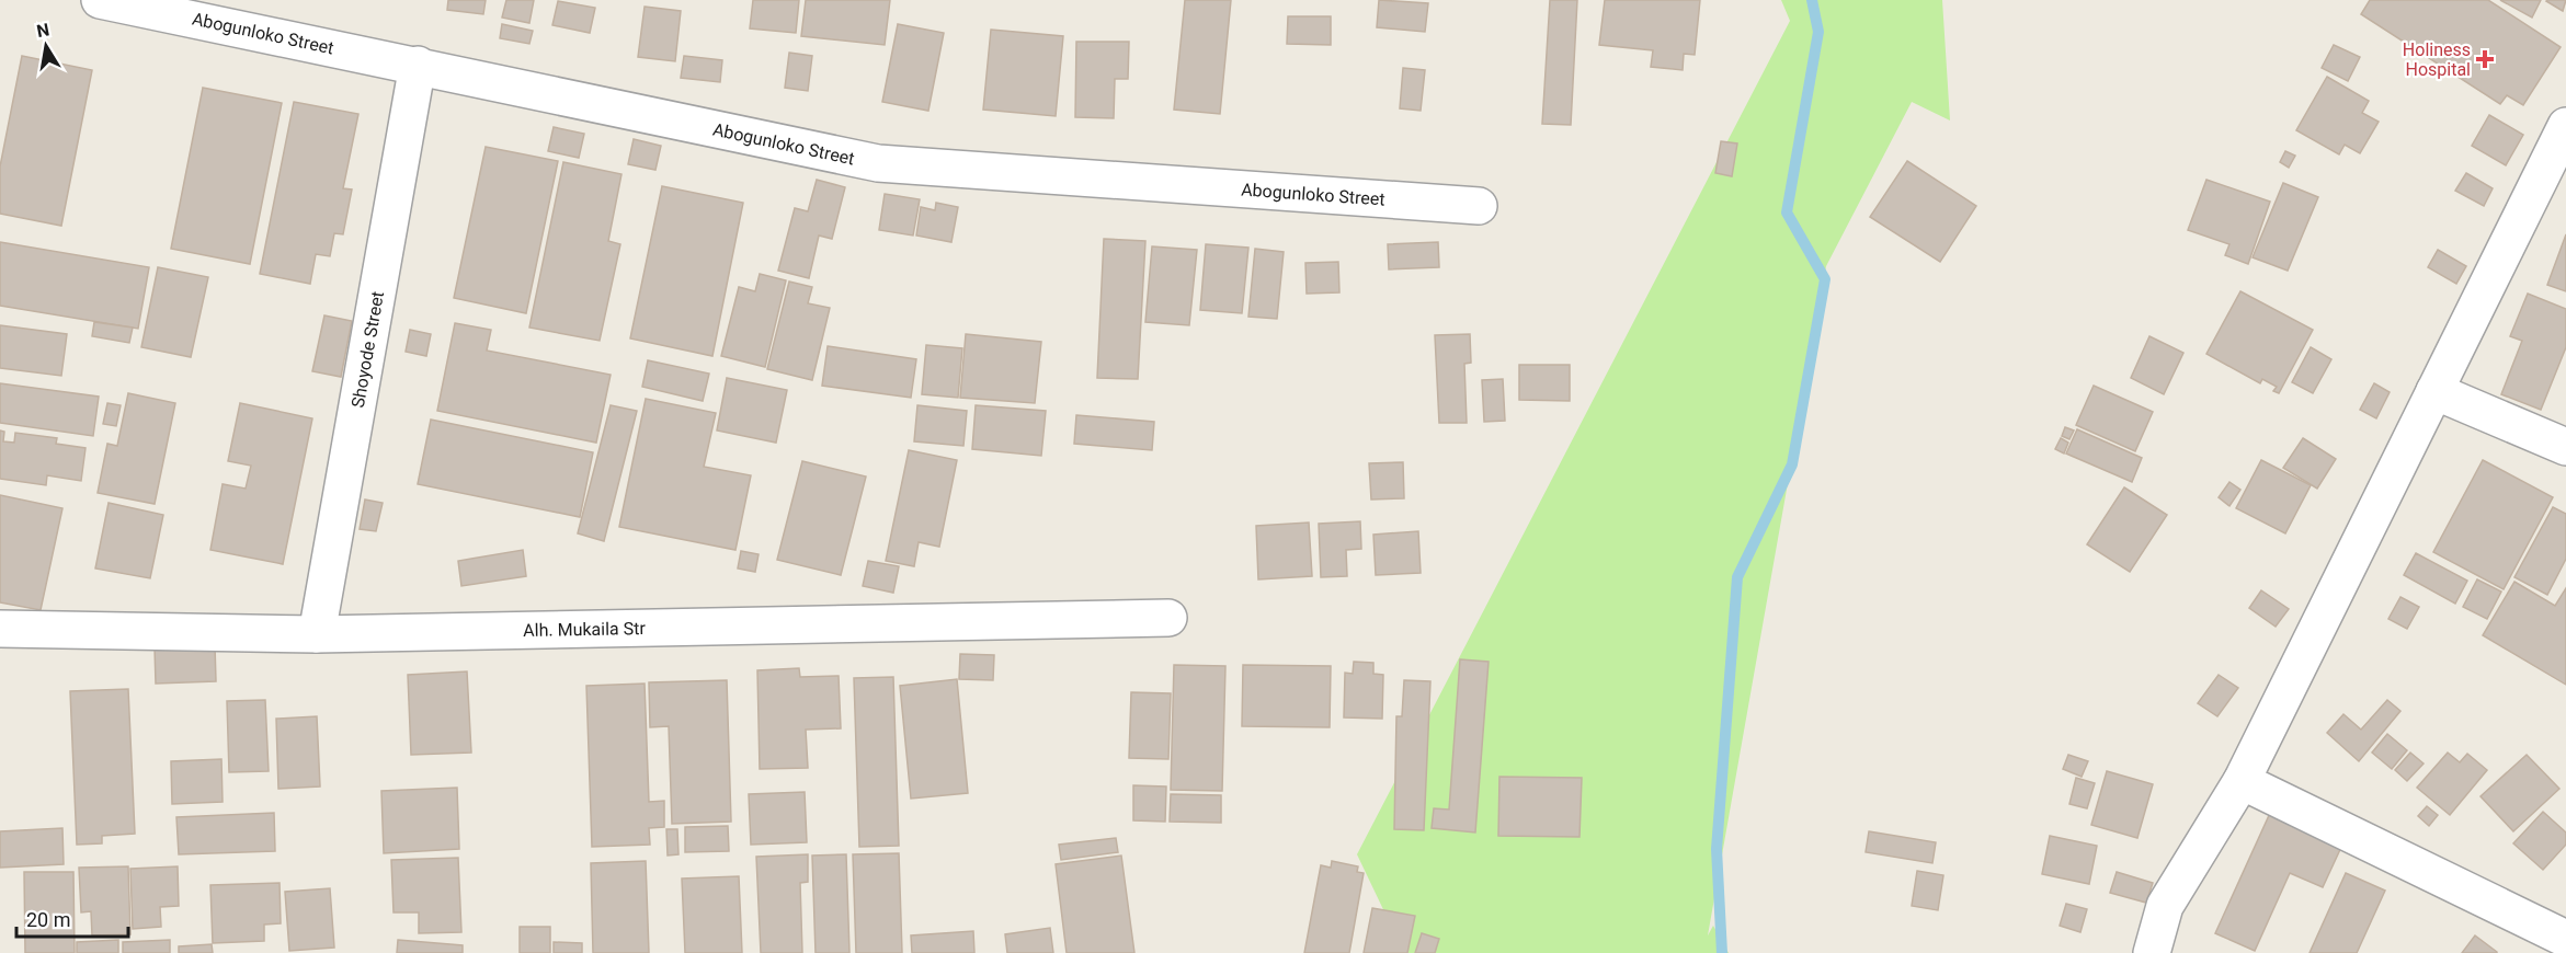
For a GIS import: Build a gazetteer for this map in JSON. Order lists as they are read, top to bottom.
{
  "streets": {
    "street": ["Abogunloko Street", "Shoyode Street", "Alh. Mukaila Str"]
  },
  "crossings": [
    ["Abogunloko Street", "Shoyode Street"],
    ["Shoyode Street", "Alh. Mukaila Str"]
  ],
  "places": {
    "health": ["Holiness Hospital"]
  },
  "scale_bar": "20 m",
  "north": "top"
}
